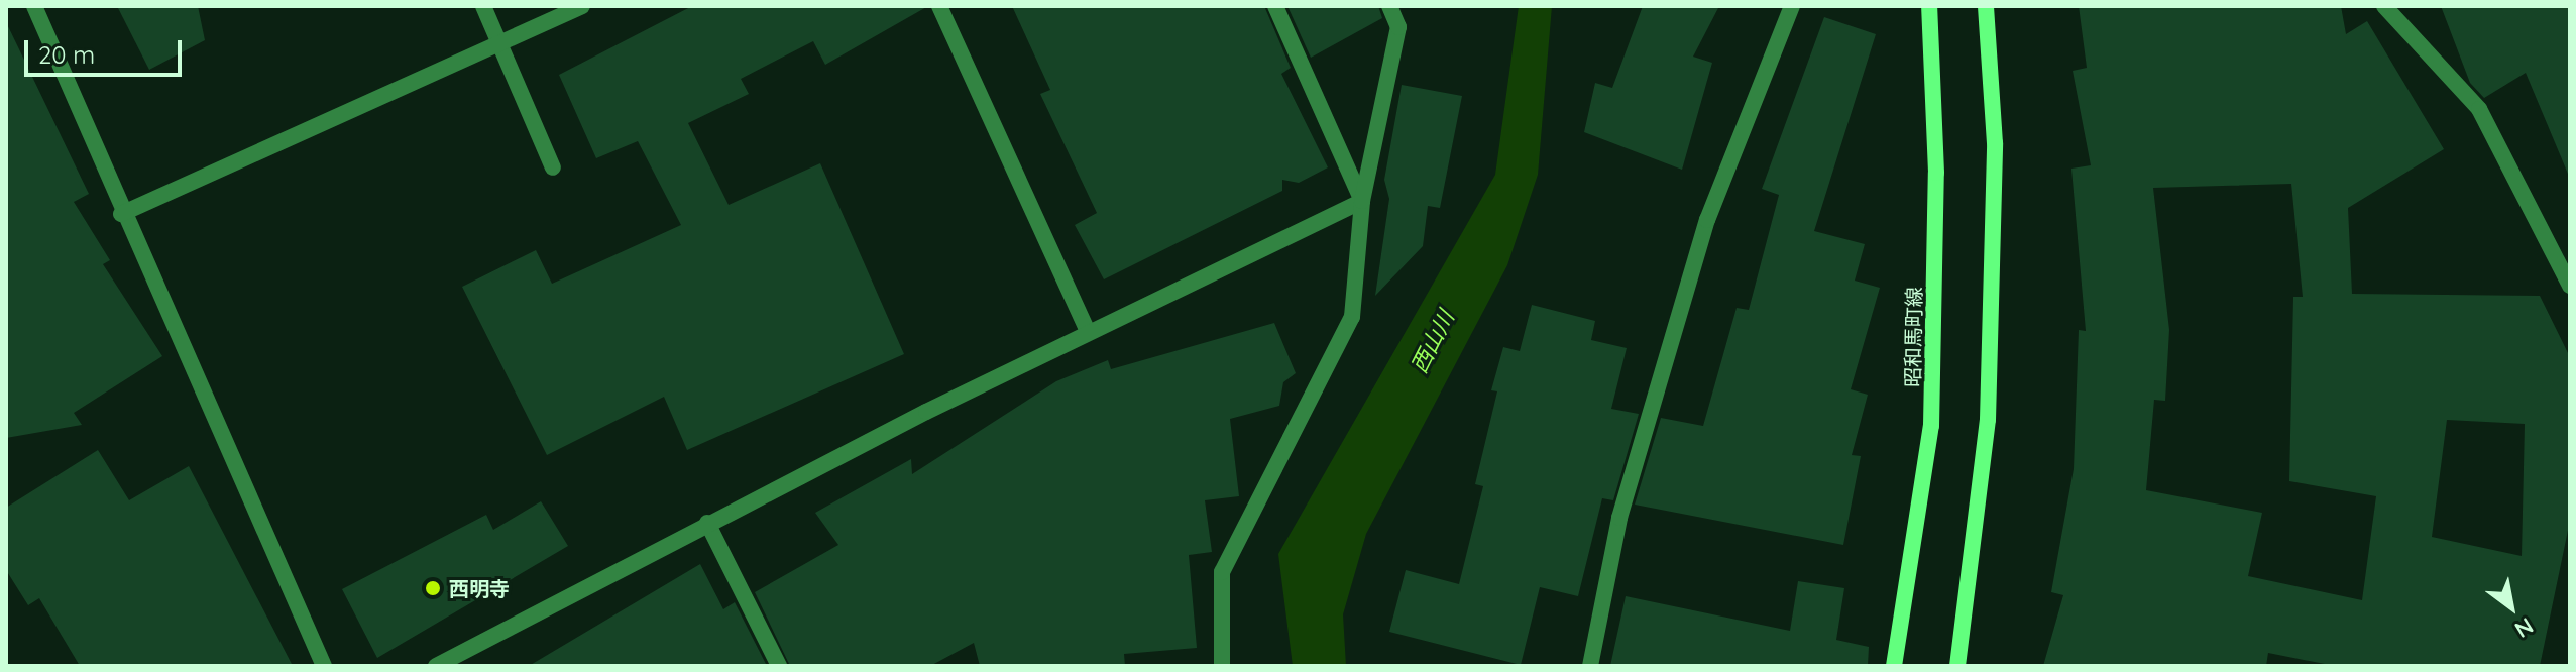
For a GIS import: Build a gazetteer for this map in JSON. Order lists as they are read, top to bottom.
{
  "streets": {
    "main road": ["昭和馬町線"]
  },
  "water": ["西山川"],
  "places": ["西明寺"],
  "scale_bar": "20 m",
  "north": "bottom right"
}
